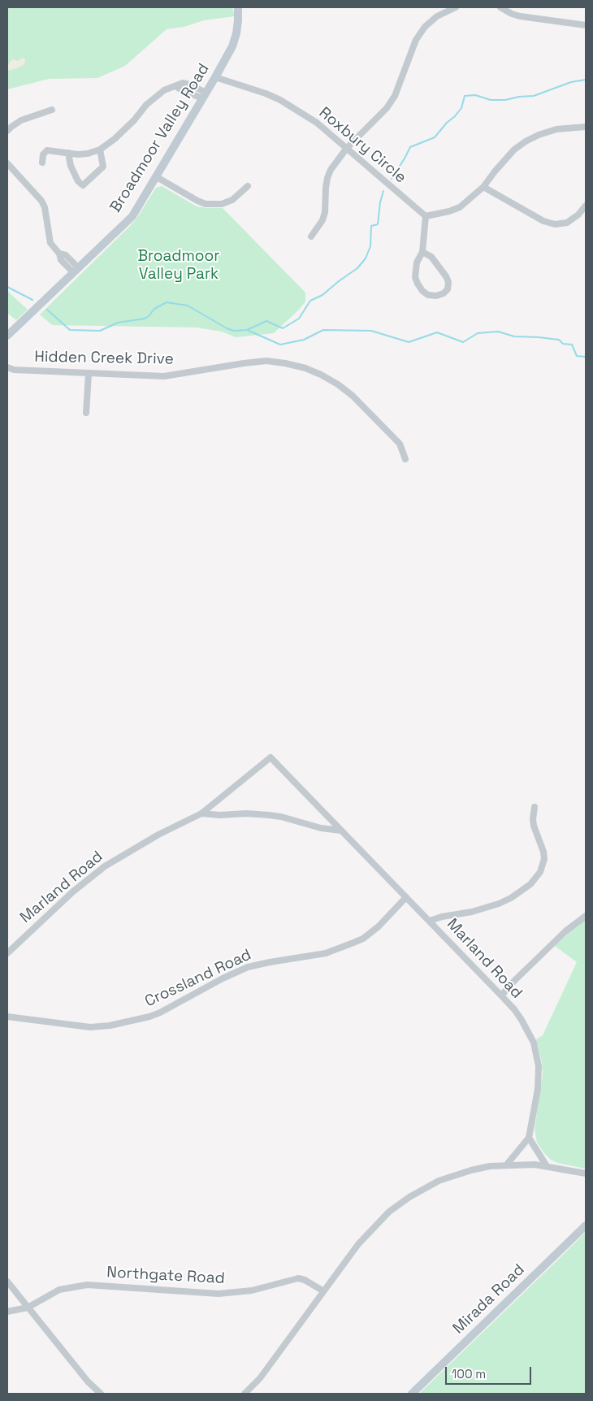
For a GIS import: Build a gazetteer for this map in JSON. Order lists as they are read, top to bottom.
{
  "streets": {
    "street": [
      "Broadmoor Valley Road",
      "Roxbury Circle",
      "Hidden Creek Drive",
      "Marland Road",
      "Crossland Road",
      "Northgate Road",
      "Mirada Road"
    ]
  },
  "crossings": [
    ["Broadmoor Valley Road", "Roxbury Circle"],
    ["Marland Road", "Crossland Road"]
  ],
  "parks": ["Broadmoor Valley Park"],
  "scale_bar": "100 m"
}
